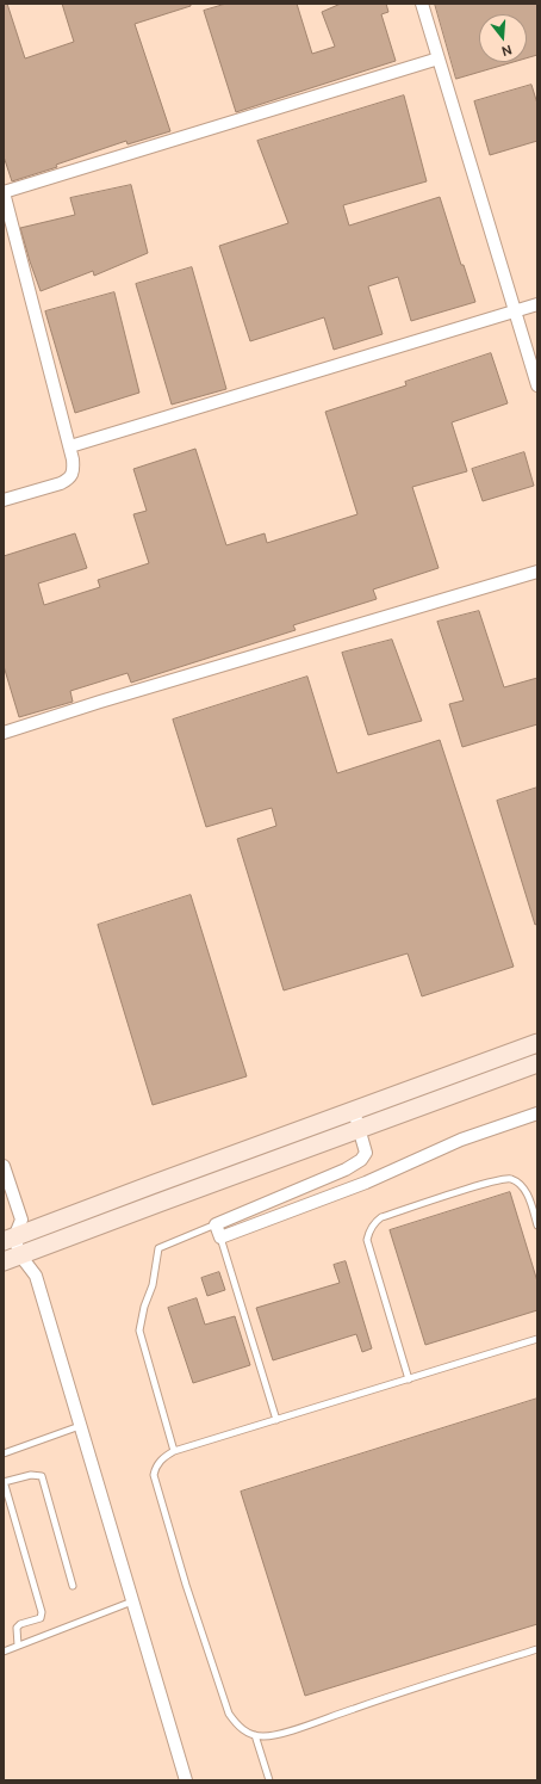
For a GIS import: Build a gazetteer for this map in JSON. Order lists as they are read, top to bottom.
{
  "north": "bottom"
}
